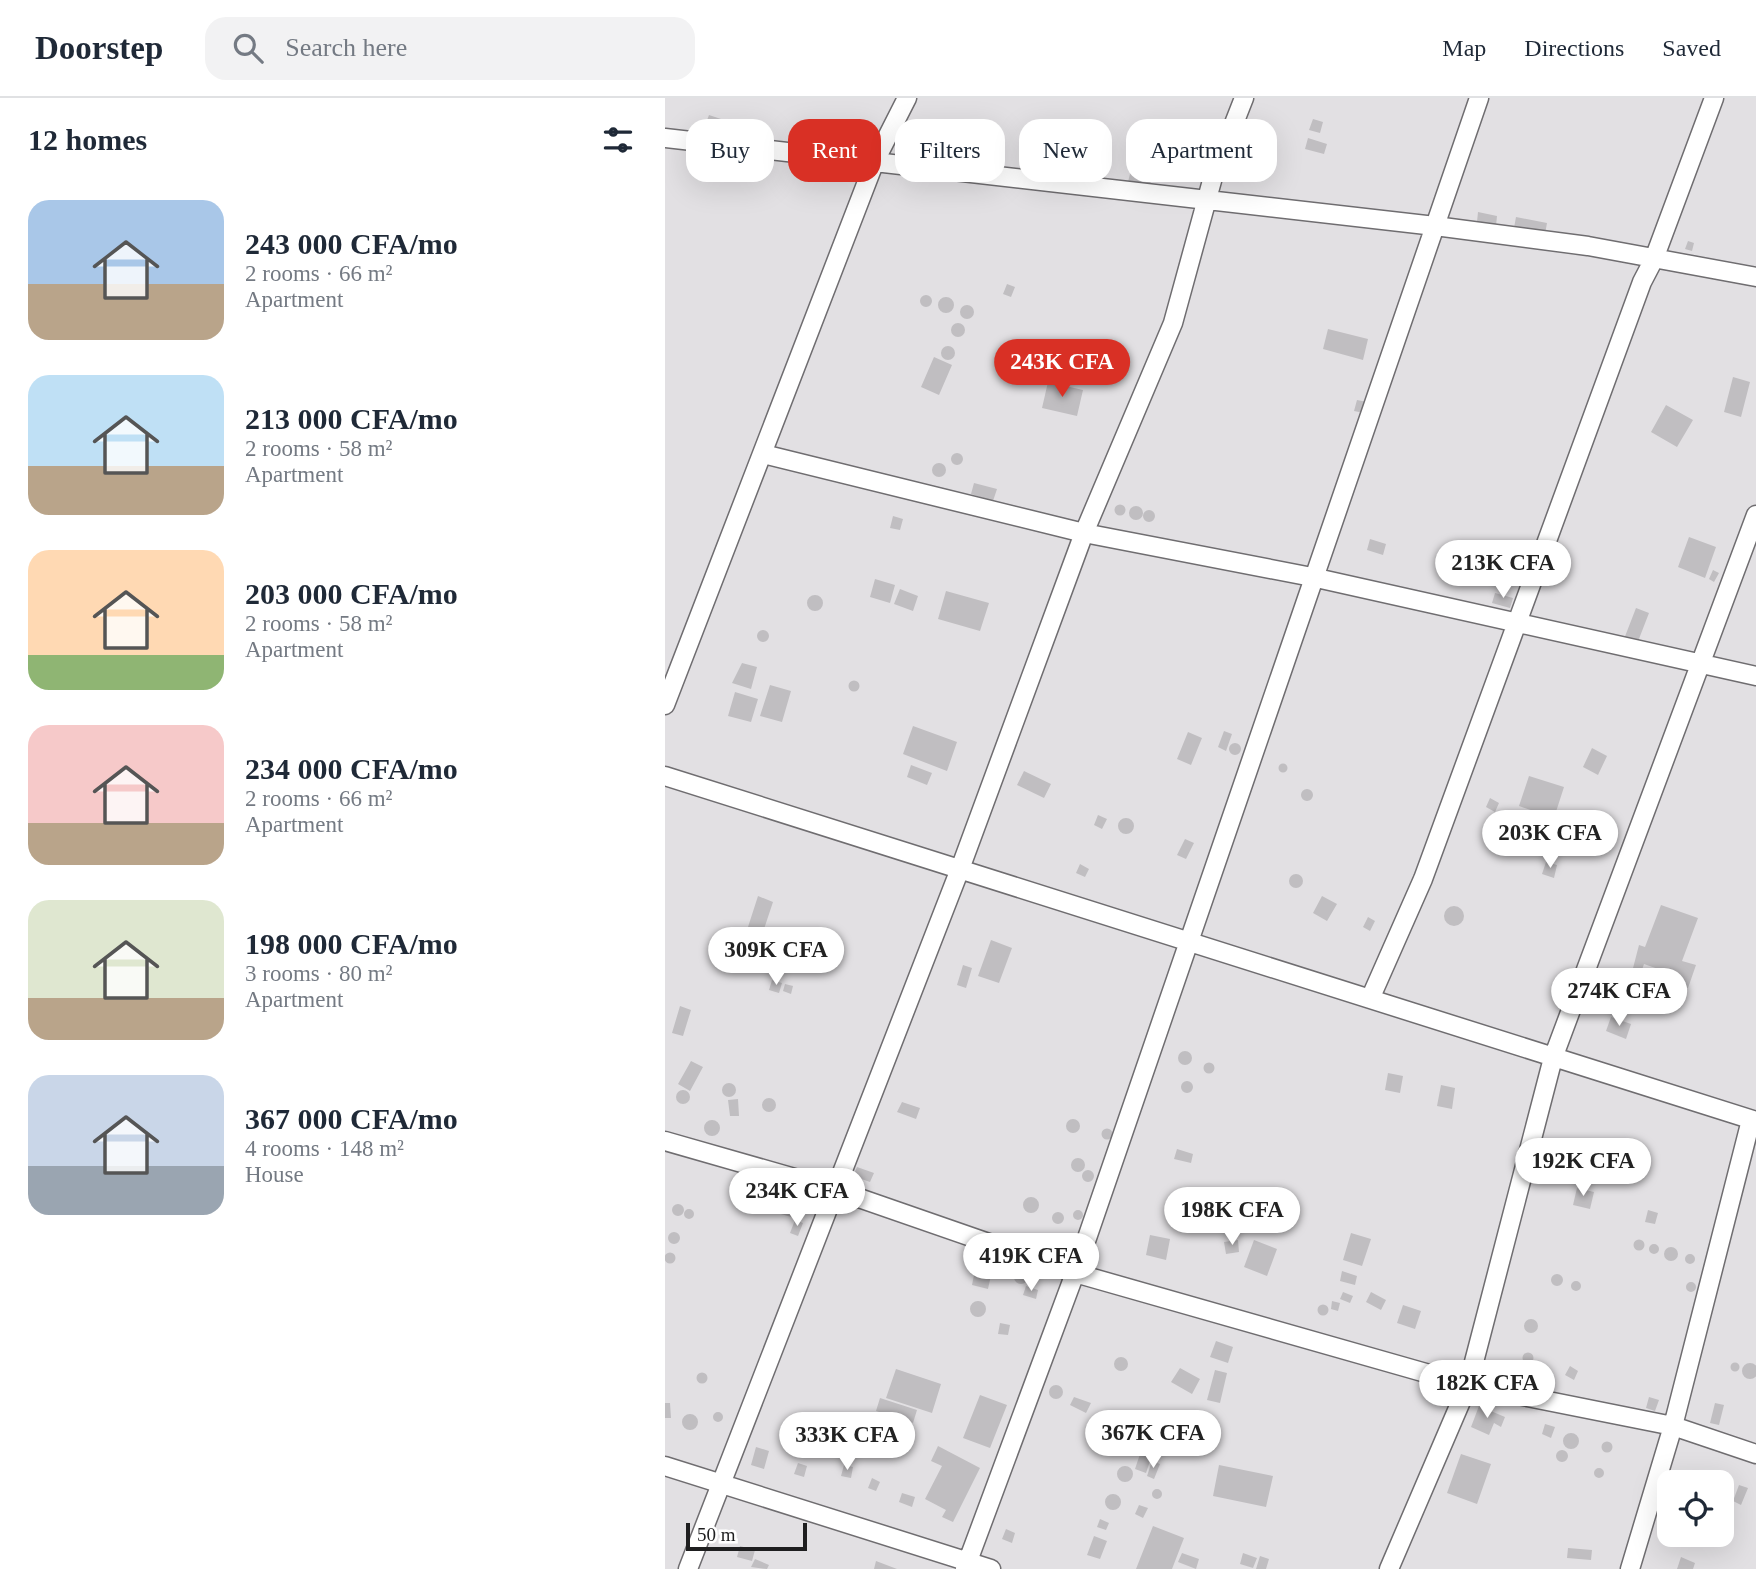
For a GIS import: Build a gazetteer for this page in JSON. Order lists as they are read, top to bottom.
{
  "scale_bar": "50 m",
  "page": {
    "header": "Doorstep",
    "search": "Search here",
    "nav": ["Map", "Directions", "Saved"],
    "heading": "12 homes",
    "chip": [
      "Buy",
      "Rent",
      "Filters",
      "New",
      "Apartment"
    ],
    "list": [
      {
        "name": "243 000 CFA/mo",
        "note": "2 rooms · 66 m² · Apartment"
      },
      {
        "name": "213 000 CFA/mo",
        "note": "2 rooms · 58 m² · Apartment"
      },
      {
        "name": "203 000 CFA/mo",
        "note": "2 rooms · 58 m² · Apartment"
      },
      {
        "name": "234 000 CFA/mo",
        "note": "2 rooms · 66 m² · Apartment"
      },
      {
        "name": "198 000 CFA/mo",
        "note": "3 rooms · 80 m² · Apartment"
      },
      {
        "name": "367 000 CFA/mo",
        "note": "4 rooms · 148 m² · House"
      }
    ],
    "price": [
      "243K CFA",
      "213K CFA",
      "203K CFA",
      "309K CFA",
      "274K CFA",
      "192K CFA",
      "234K CFA",
      "198K CFA",
      "419K CFA",
      "182K CFA",
      "367K CFA",
      "333K CFA"
    ],
    "scale": "50 m"
  }
}
